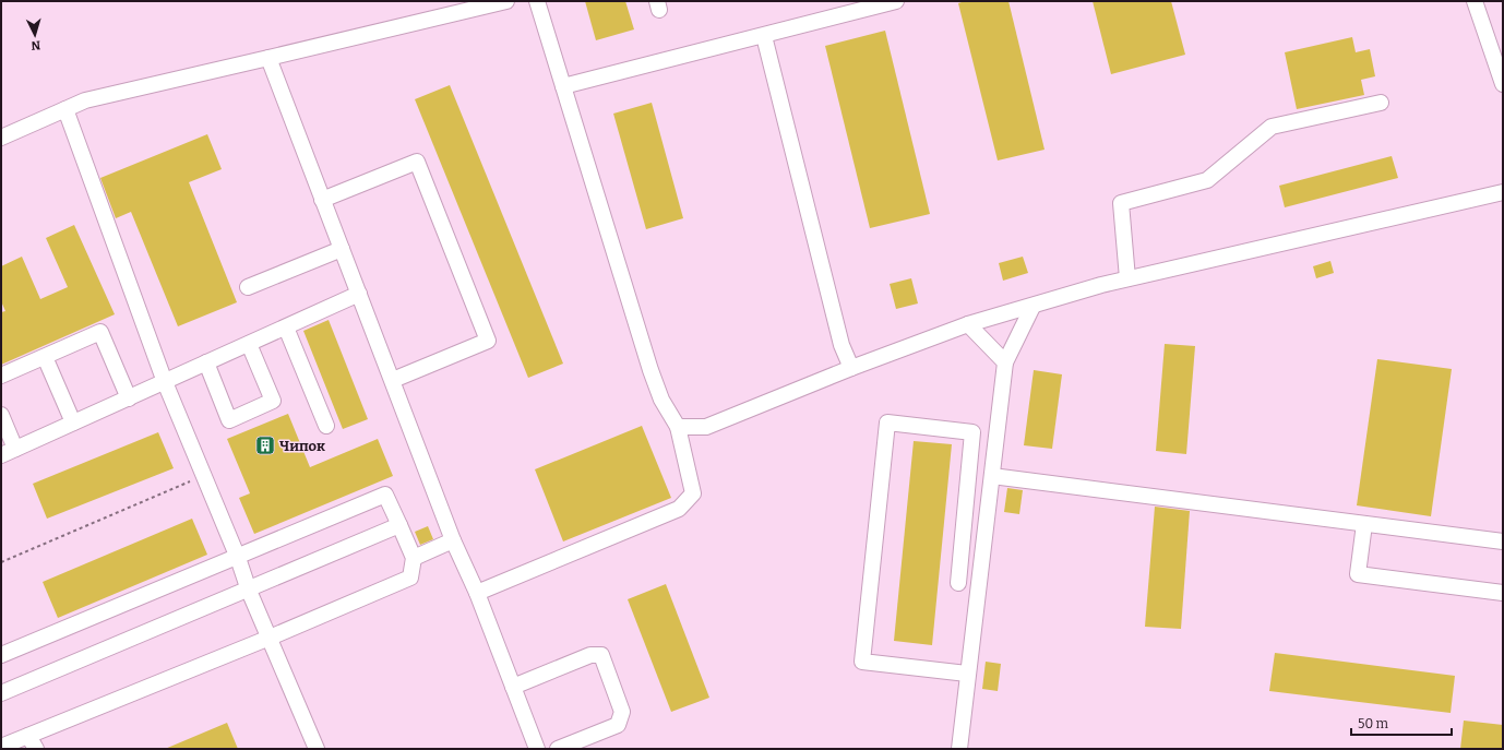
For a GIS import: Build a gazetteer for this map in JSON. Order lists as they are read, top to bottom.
{
  "places": {
    "building": ["Чипок"]
  },
  "scale_bar": "50 m",
  "north": "bottom"
}
